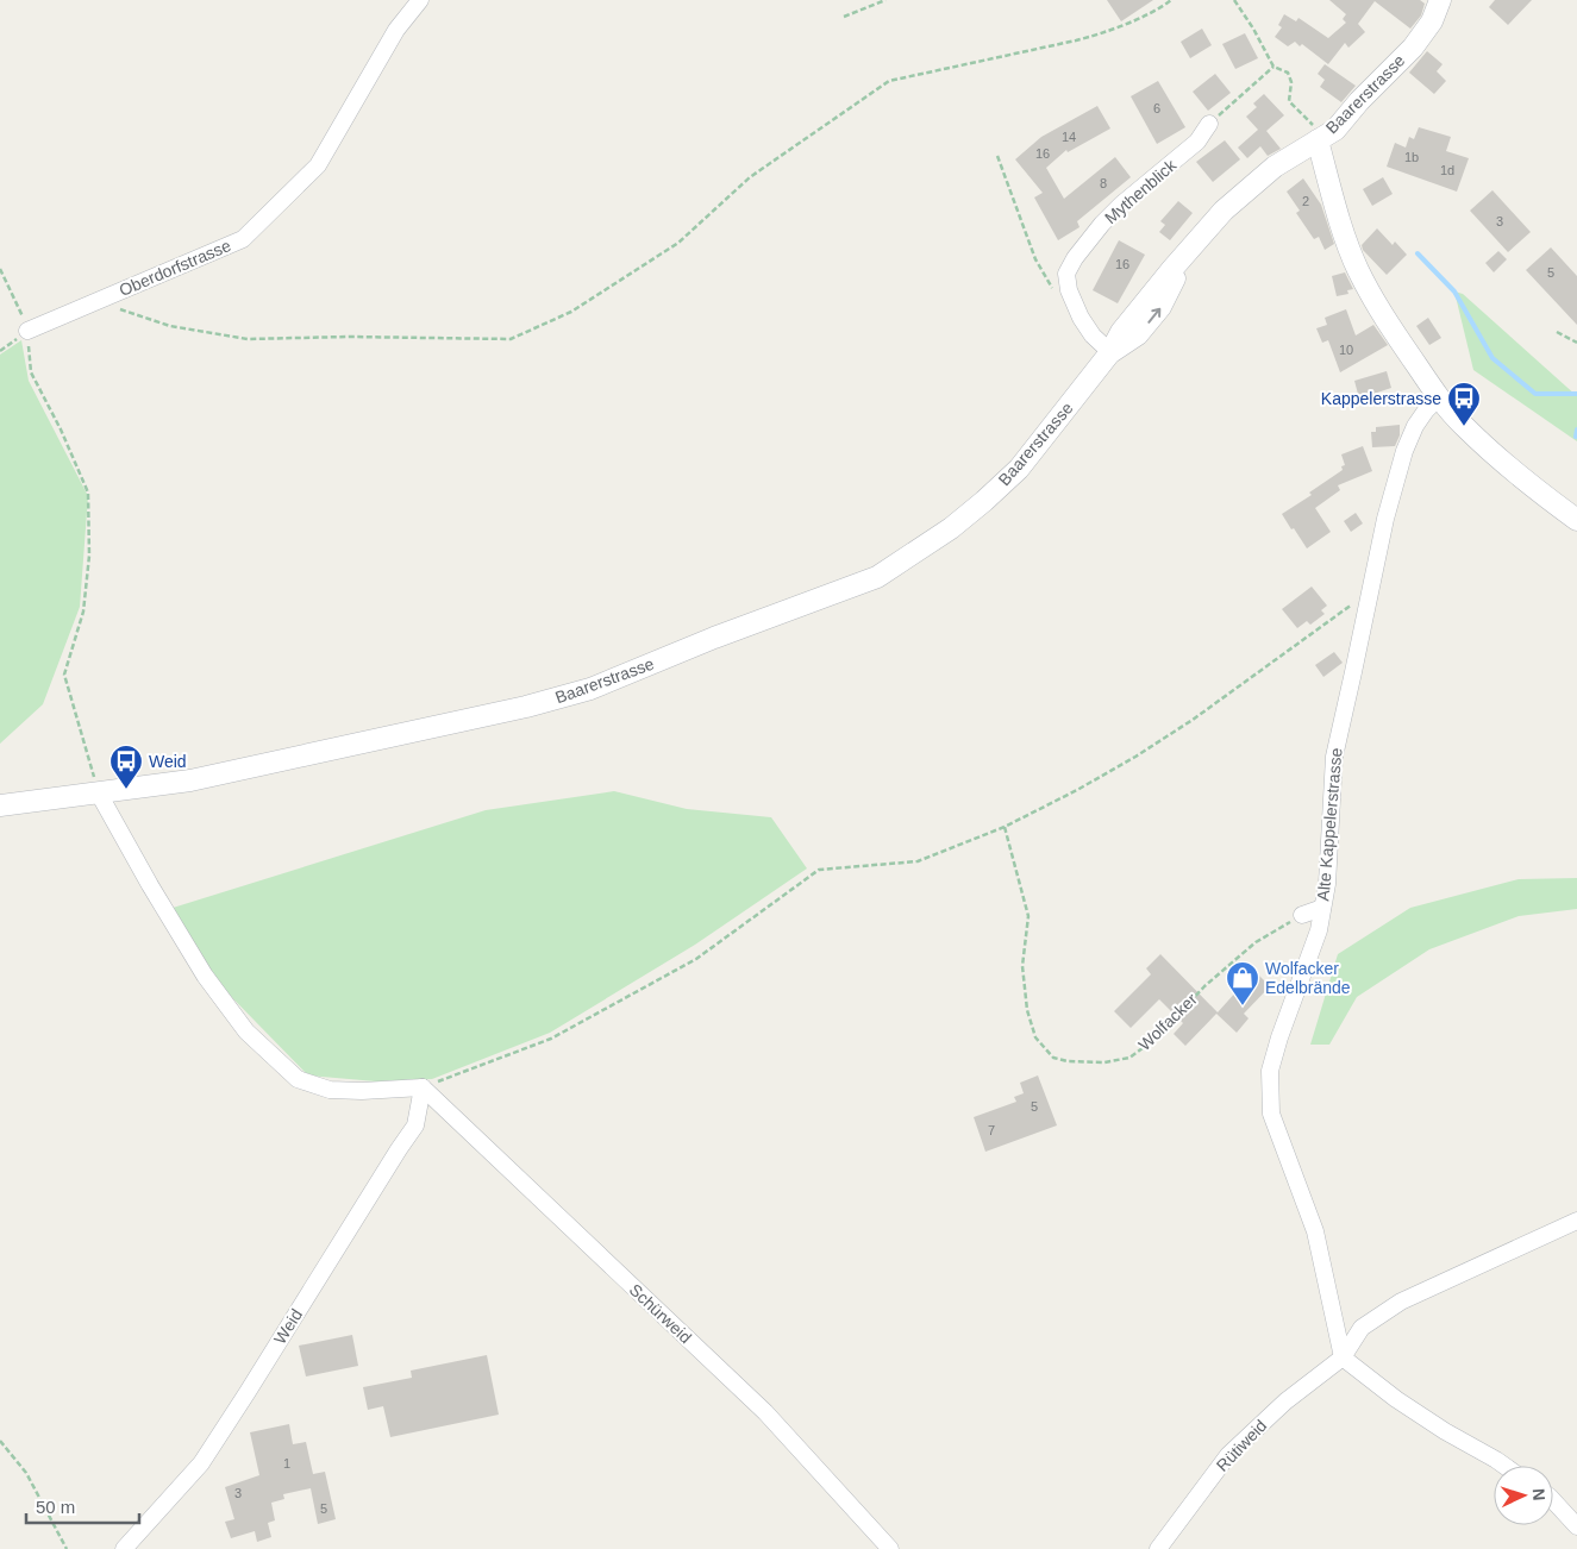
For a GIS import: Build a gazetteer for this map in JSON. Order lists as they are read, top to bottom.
{
  "streets": {
    "street": [
      "Baarerstrasse",
      "Mythenblick",
      "Oberdorfstrasse",
      "Alte Kappelerstrasse",
      "Schürweid",
      "Weid",
      "Rütiweid"
    ],
    "path": ["Wolfacker"]
  },
  "crossings": [
    ["Baarerstrasse", "Mythenblick"],
    ["Alte Kappelerstrasse", "Rütiweid"],
    ["Schürweid", "Weid"]
  ],
  "places": {
    "bus stop": ["Kappelerstrasse", "Weid"],
    "shop": ["Wolfacker Edelbrände"]
  },
  "house_numbers": [
    "6",
    "14",
    "16",
    "1b",
    "1d",
    "8",
    "2",
    "3",
    "16",
    "5",
    "10",
    "5",
    "7",
    "1",
    "3",
    "5"
  ],
  "scale_bar": "50 m",
  "north": "right"
}
